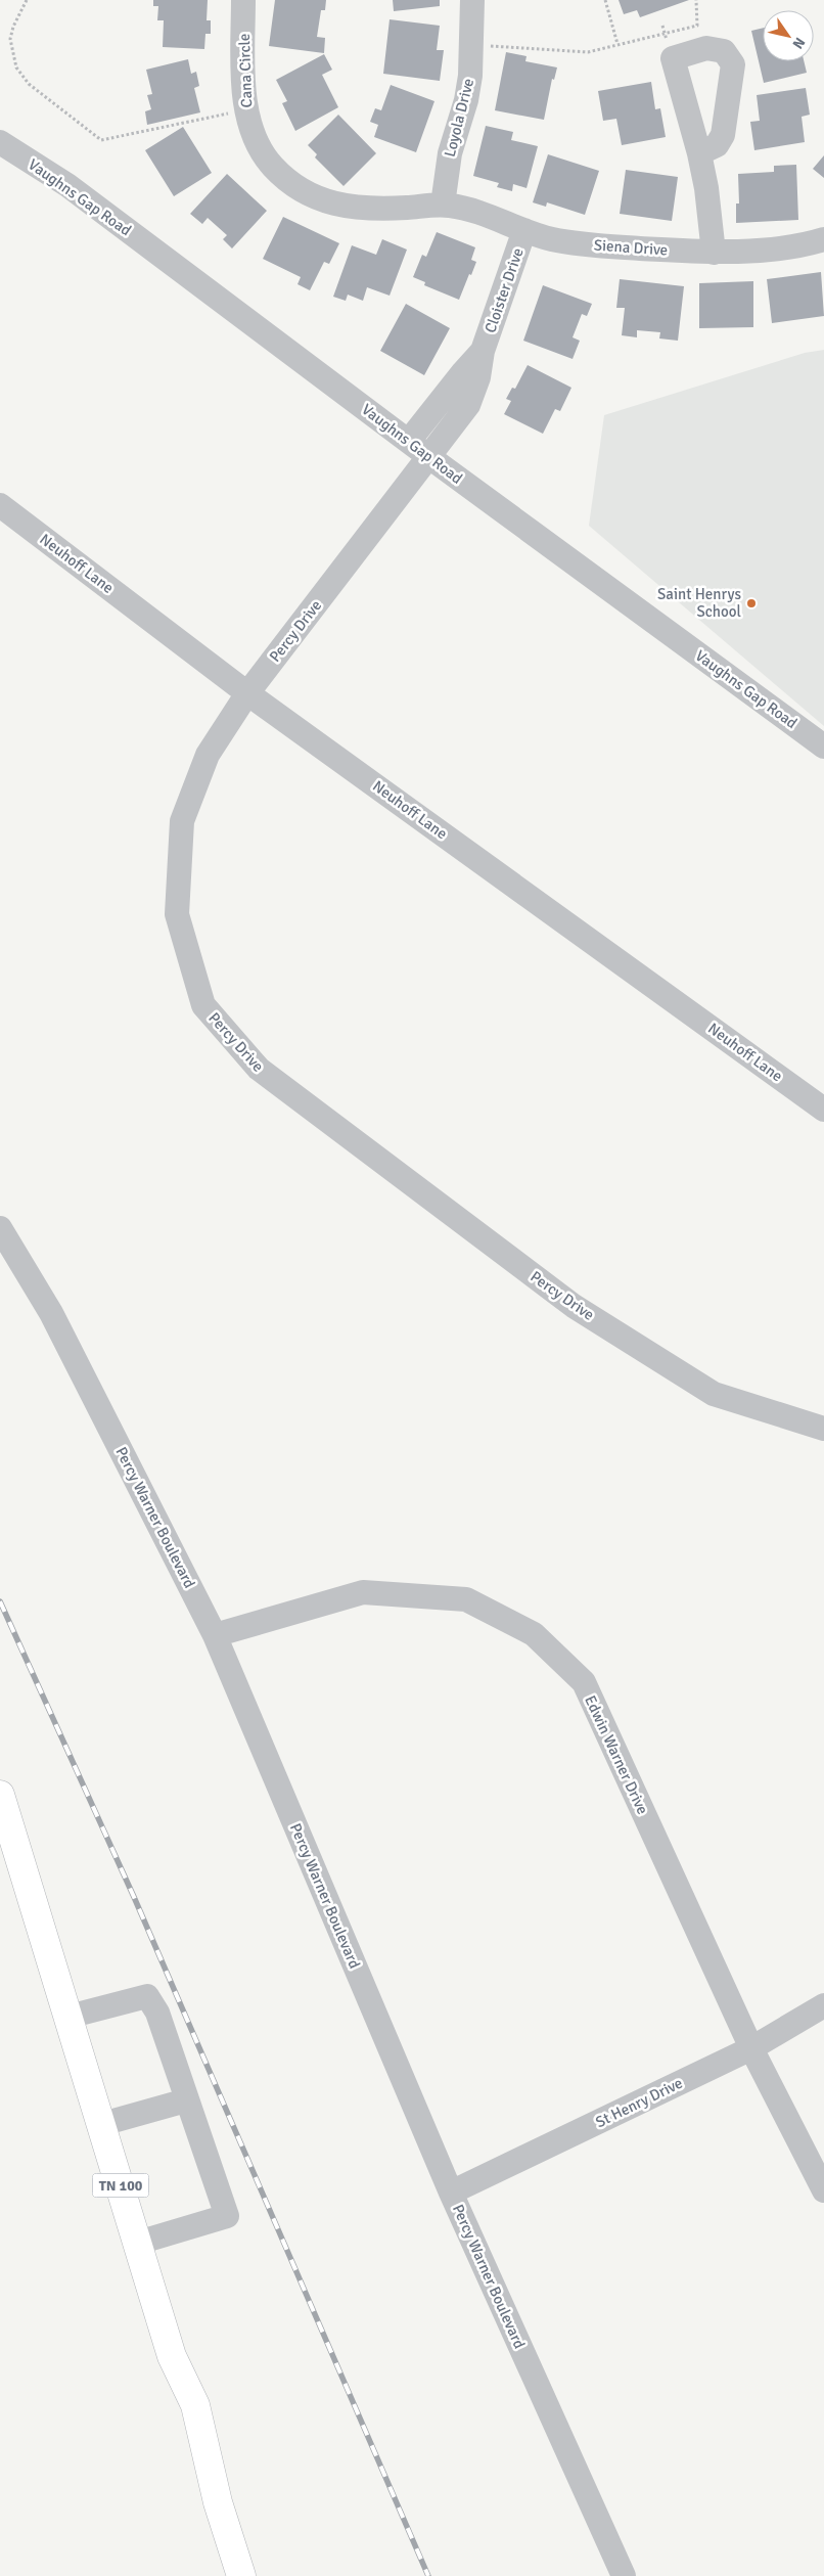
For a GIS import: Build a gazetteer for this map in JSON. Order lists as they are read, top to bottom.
{
  "streets": {
    "main road": ["TN 100"],
    "street": [
      "Cana Circle",
      "Loyola Drive",
      "Vaughns Gap Road",
      "Siena Drive",
      "Cloister Drive",
      "Neuhoff Lane",
      "Percy Drive",
      "Percy Warner Boulevard",
      "Edwin Warner Drive",
      "St Henry Drive"
    ]
  },
  "crossings": [
    ["Cana Circle", "Loyola Drive"],
    ["Cana Circle", "Siena Drive"],
    ["Loyola Drive", "Siena Drive"],
    ["Vaughns Gap Road", "Cloister Drive"],
    ["Vaughns Gap Road", "Percy Drive"],
    ["Siena Drive", "Cloister Drive"],
    ["Cloister Drive", "Percy Drive"],
    ["Neuhoff Lane", "Percy Drive"],
    ["Percy Warner Boulevard", "Edwin Warner Drive"],
    ["Percy Warner Boulevard", "St Henry Drive"],
    ["Edwin Warner Drive", "St Henry Drive"]
  ],
  "places": ["Saint Henrys School"],
  "north": "bottom right"
}
